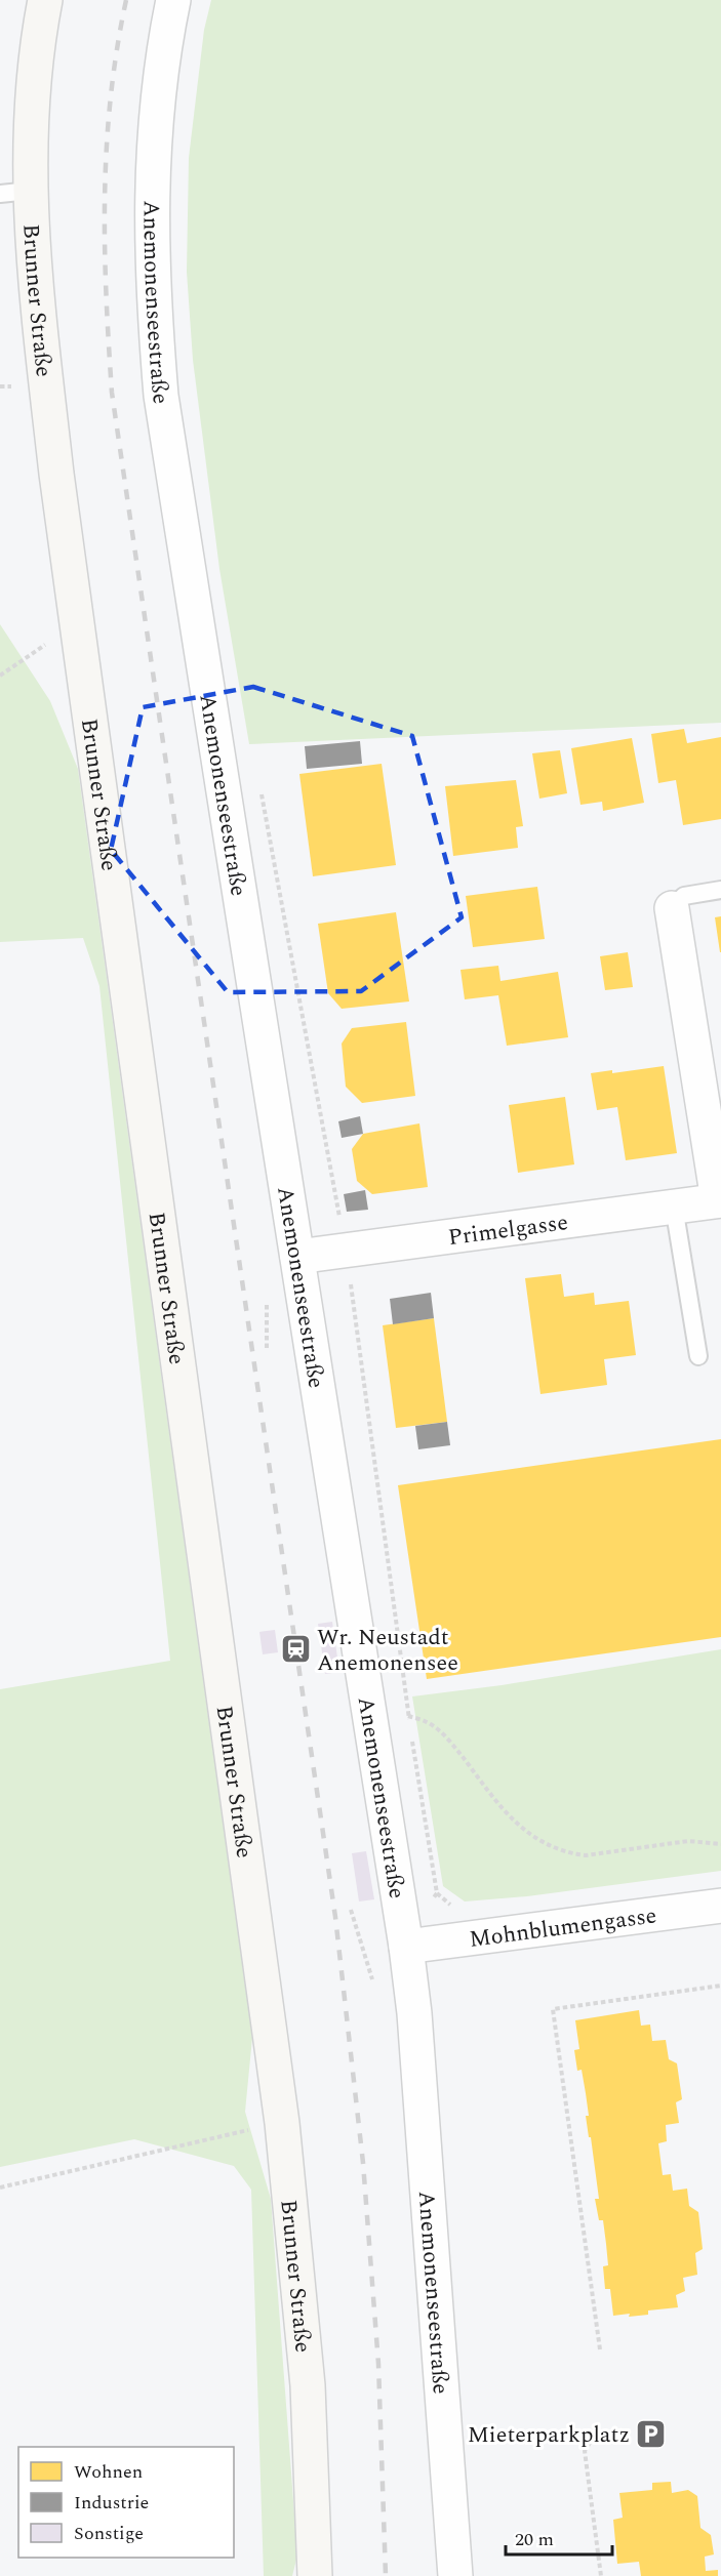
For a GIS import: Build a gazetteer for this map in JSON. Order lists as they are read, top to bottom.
{
  "streets": {
    "main road": ["Brunner Straße"],
    "street": ["Anemonenseestraße", "Primelgasse", "Mohnblumengasse"]
  },
  "crossings": [
    ["Anemonenseestraße", "Primelgasse"],
    ["Anemonenseestraße", "Mohnblumengasse"]
  ],
  "places": {
    "station": ["Wr. Neustadt Anemonensee"],
    "parking": ["Mieterparkplatz"]
  },
  "legend": ["Wohnen", "Industrie", "Sonstige"],
  "scale_bar": "20 m"
}
